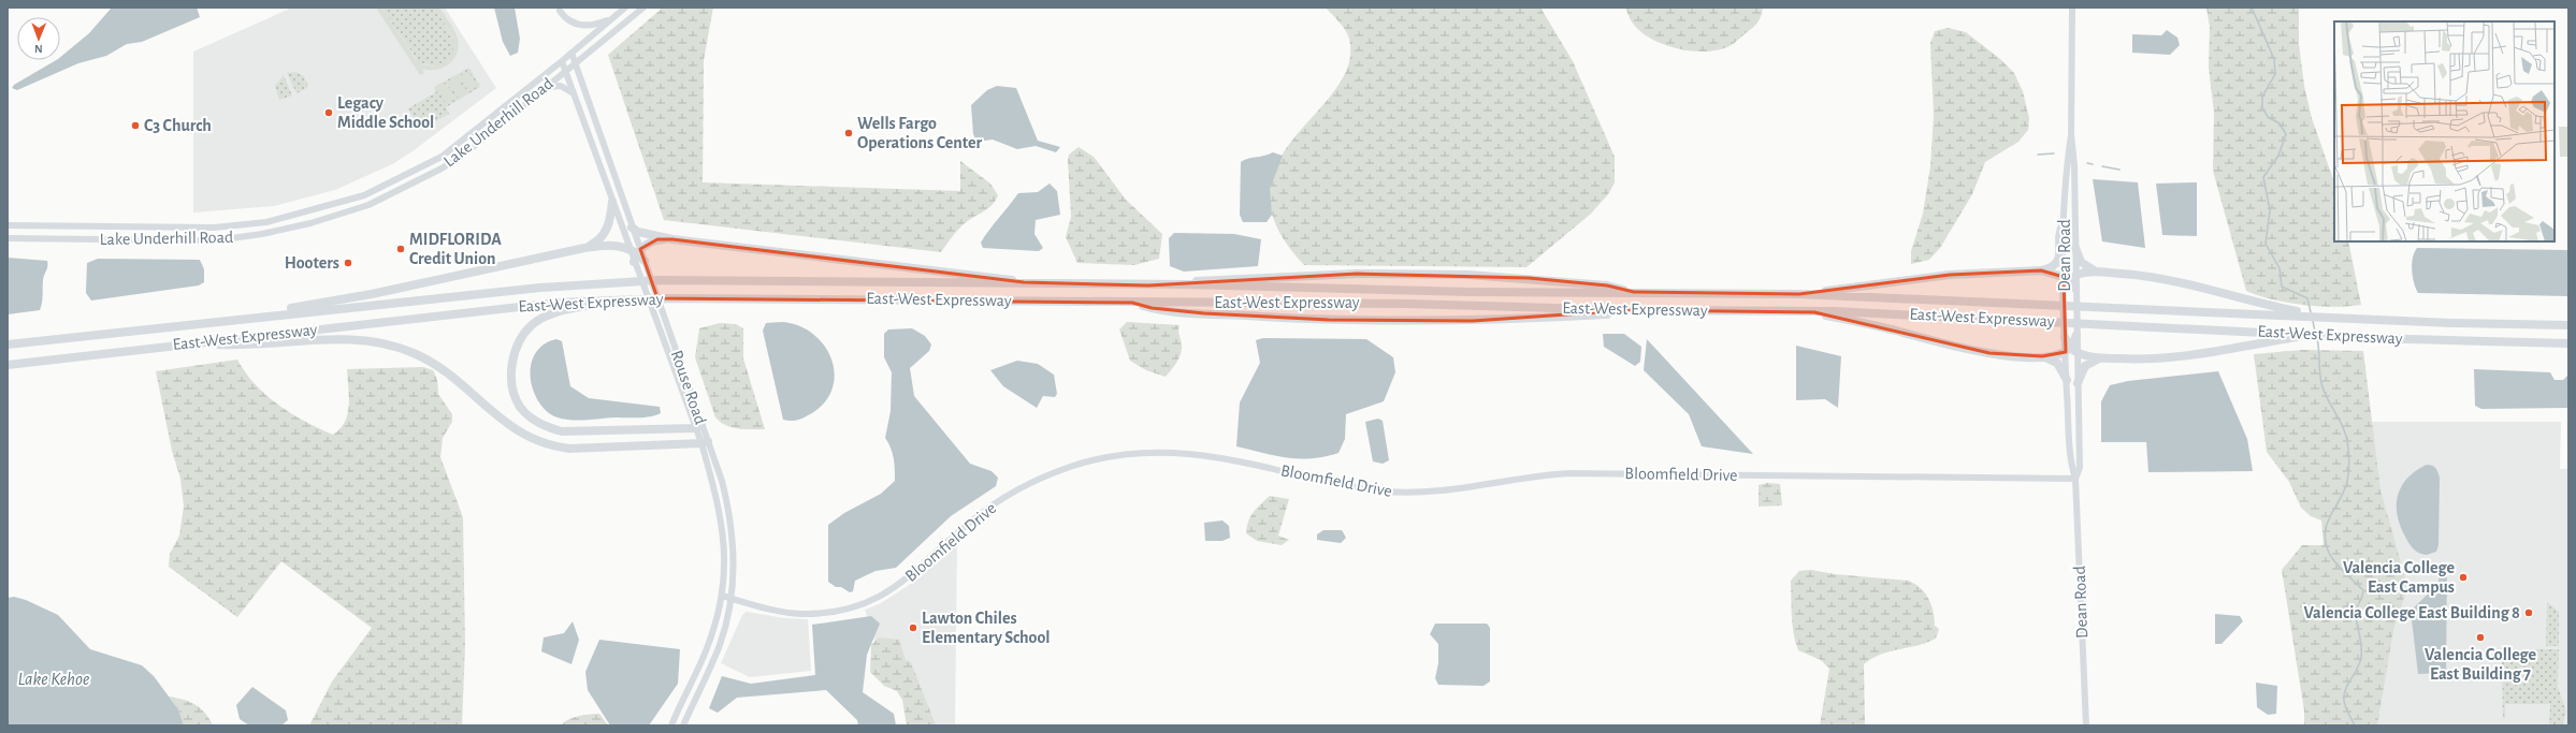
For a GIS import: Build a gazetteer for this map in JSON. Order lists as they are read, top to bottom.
{
  "streets": {
    "highway": ["East-West Expressway"],
    "street": [
      "Lake Underhill Road",
      "Dean Road",
      "Rouse Road",
      "Bloomfield Drive"
    ]
  },
  "crossings": [
    ["Dean Road", "Bloomfield Drive"],
    ["Rouse Road", "Bloomfield Drive"]
  ],
  "water": ["Lake Kehoe"],
  "places": [
    "Legacy Middle School",
    "C3 Church",
    "Wells Fargo Operations Center",
    "MIDFLORIDA Credit Union",
    "Hooters",
    "Valencia College East Campus",
    "Valencia College East Building 8",
    "Lawton Chiles Elementary School",
    "Valencia College East Building 7"
  ],
  "north": "bottom"
}
